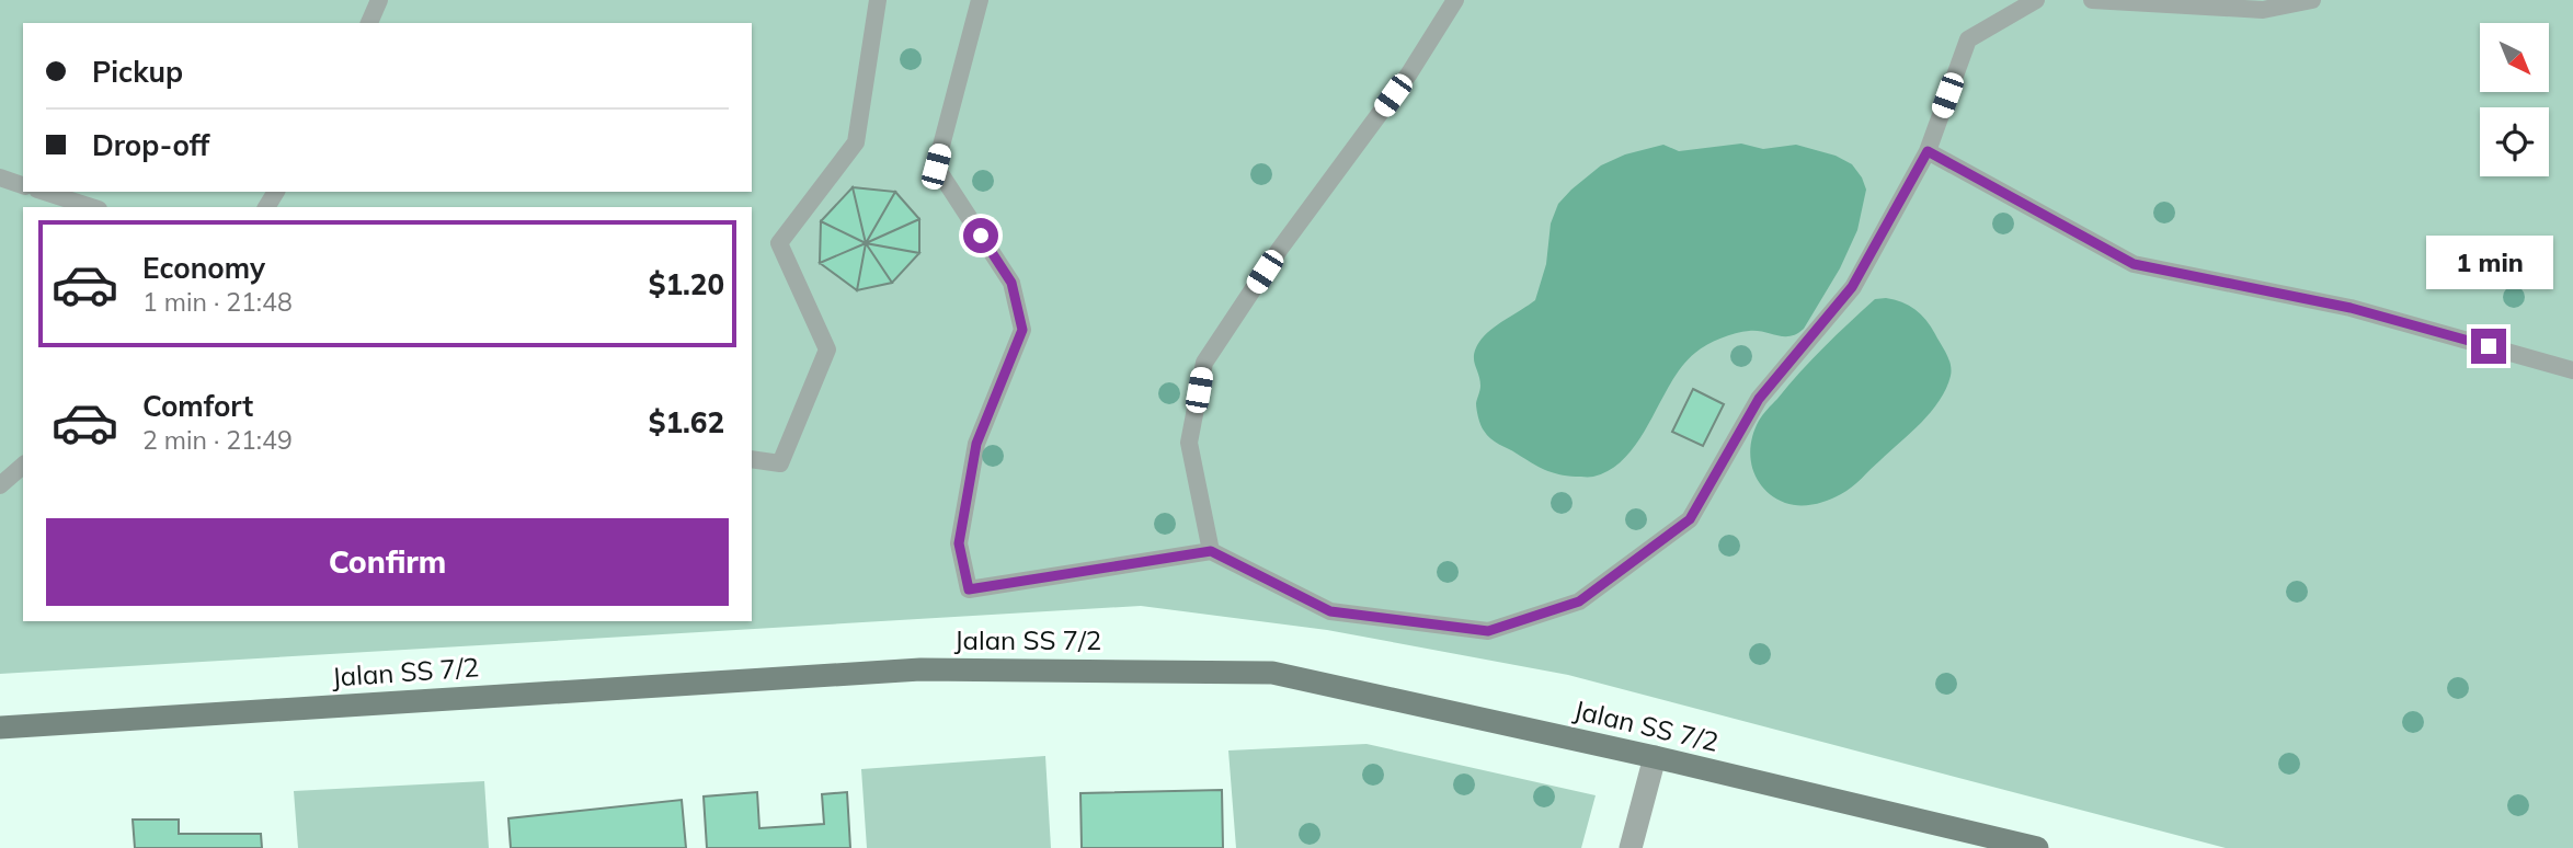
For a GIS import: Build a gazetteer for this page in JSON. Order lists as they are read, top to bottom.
{
  "streets": {
    "street": ["Jalan SS 7/2"]
  },
  "north": "bottom right",
  "page": {
    "banner": ["Pickup", "Drop-off"],
    "list": [
      {
        "name": "Economy",
        "note": "1 min · 21:48",
        "value": "$1.20"
      },
      {
        "name": "Comfort",
        "note": "2 min · 21:49",
        "value": "$1.62"
      }
    ],
    "bubble": "1 min",
    "buttons": "Confirm"
  }
}
